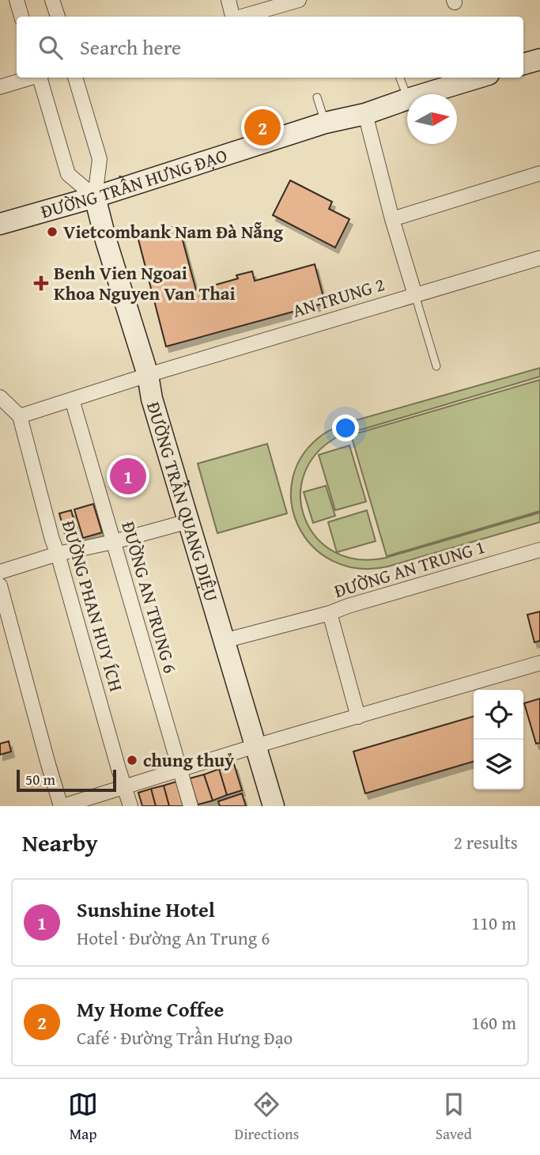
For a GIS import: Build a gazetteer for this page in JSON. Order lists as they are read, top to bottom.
{
  "streets": {
    "street": [
      "ĐƯỜNG TRẦN HƯNG ĐẠO",
      "AN TRUNG 2",
      "ĐƯỜNG TRẦN QUANG DIỆU",
      "ĐƯỜNG AN TRUNG 1",
      "ĐƯỜNG AN TRUNG 6",
      "ĐƯỜNG PHAN HUY ÍCH"
    ]
  },
  "crossings": [
    ["ĐƯỜNG TRẦN HƯNG ĐẠO", "ĐƯỜNG TRẦN QUANG DIỆU"],
    ["AN TRUNG 2", "ĐƯỜNG TRẦN QUANG DIỆU"],
    ["AN TRUNG 2", "ĐƯỜNG AN TRUNG 6"],
    ["AN TRUNG 2", "ĐƯỜNG PHAN HUY ÍCH"]
  ],
  "places": {
    "other": ["Vietcombank Nam Đà Nẵng", "chung thuỷ"],
    "health": ["Benh Vien Ngoai Khoa Nguyen Van Thai"]
  },
  "scale_bar": "50 m",
  "north": "right",
  "page": {
    "search": "Search here",
    "pins": ["2", "1"],
    "scale": "50 m",
    "heading": ["Nearby", "2 results"],
    "list": [
      {
        "mark": "1",
        "name": "Sunshine Hotel",
        "note": "Hotel · Đường An Trung 6",
        "value": "110 m"
      },
      {
        "mark": "2",
        "name": "My Home Coffee",
        "note": "Café · Đường Trần Hưng Đạo",
        "value": "160 m"
      }
    ],
    "nav": ["Map", "Directions", "Saved"]
  }
}
